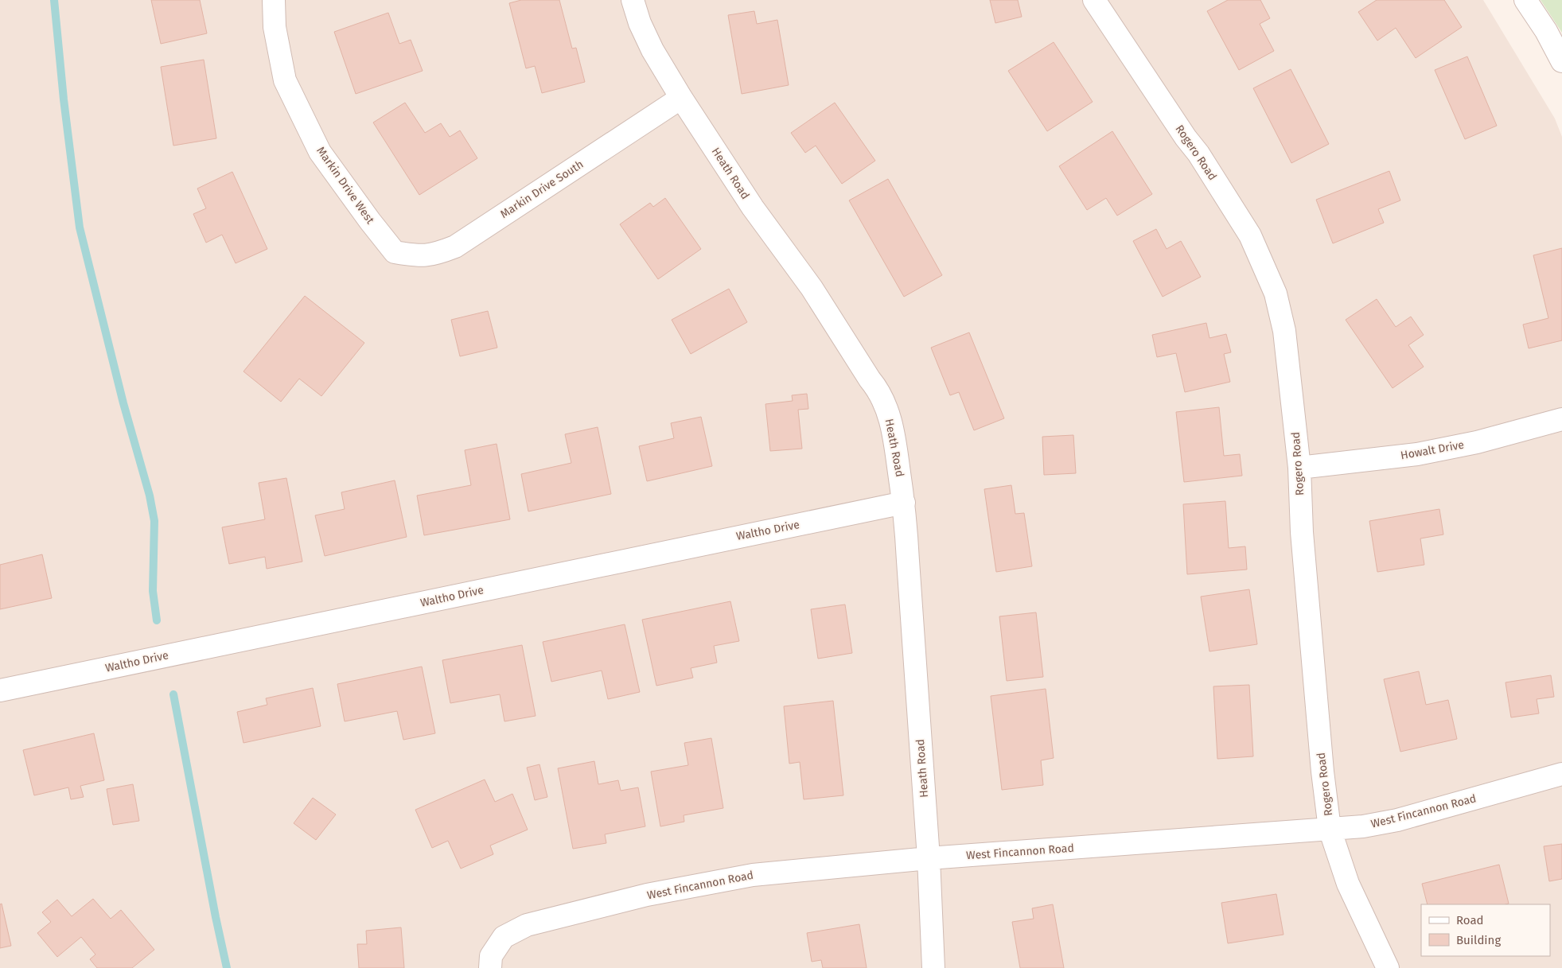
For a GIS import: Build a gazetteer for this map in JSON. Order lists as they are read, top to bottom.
{
  "streets": {
    "street": [
      "Rogero Road",
      "Heath Road",
      "Markin Drive West",
      "Markin Drive South",
      "Howalt Drive",
      "Waltho Drive",
      "West Fincannon Road"
    ]
  },
  "crossings": [
    ["Rogero Road", "Howalt Drive"],
    ["Rogero Road", "West Fincannon Road"],
    ["Heath Road", "Markin Drive South"],
    ["Heath Road", "Waltho Drive"],
    ["Heath Road", "West Fincannon Road"],
    ["Markin Drive West", "Markin Drive South"]
  ],
  "legend": ["Road", "Building"]
}
